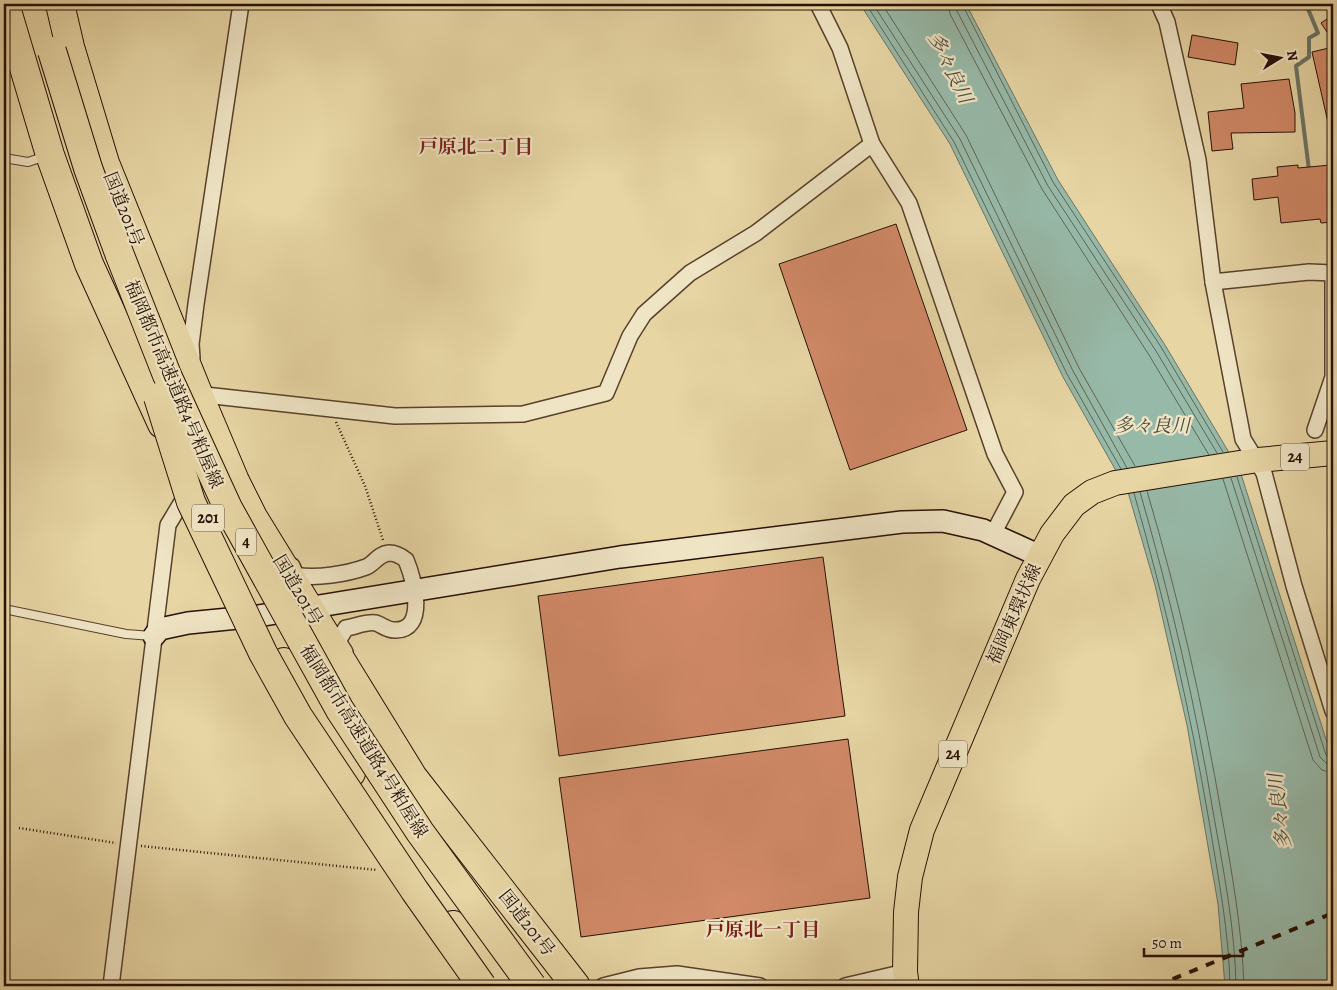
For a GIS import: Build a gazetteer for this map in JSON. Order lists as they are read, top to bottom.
{
  "streets": {
    "highway": [
      "国道201号",
      "福岡都市高速道路4号粕屋線",
      "201",
      "4"
    ],
    "main road": ["24", "福岡東環状線"]
  },
  "districts": ["戸原北二丁目", "戸原北一丁目"],
  "water": ["多々良川"],
  "scale_bar": "50 m",
  "north": "right"
}
